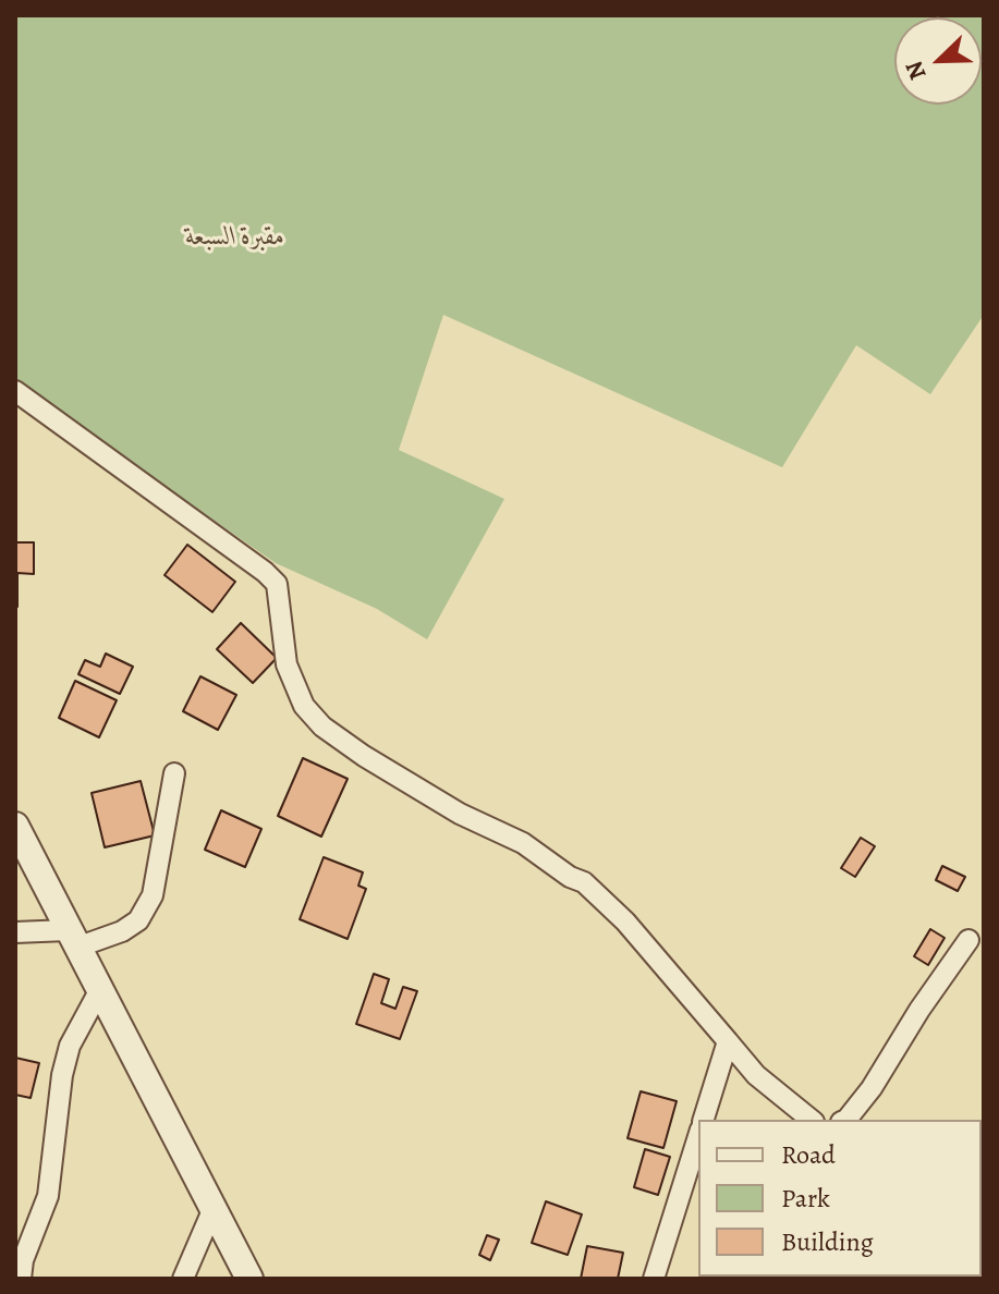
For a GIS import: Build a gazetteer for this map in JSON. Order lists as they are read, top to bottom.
{
  "parks": ["مقبرة السبعة"],
  "legend": ["Road", "Park", "Building"],
  "north": "bottom left"
}
